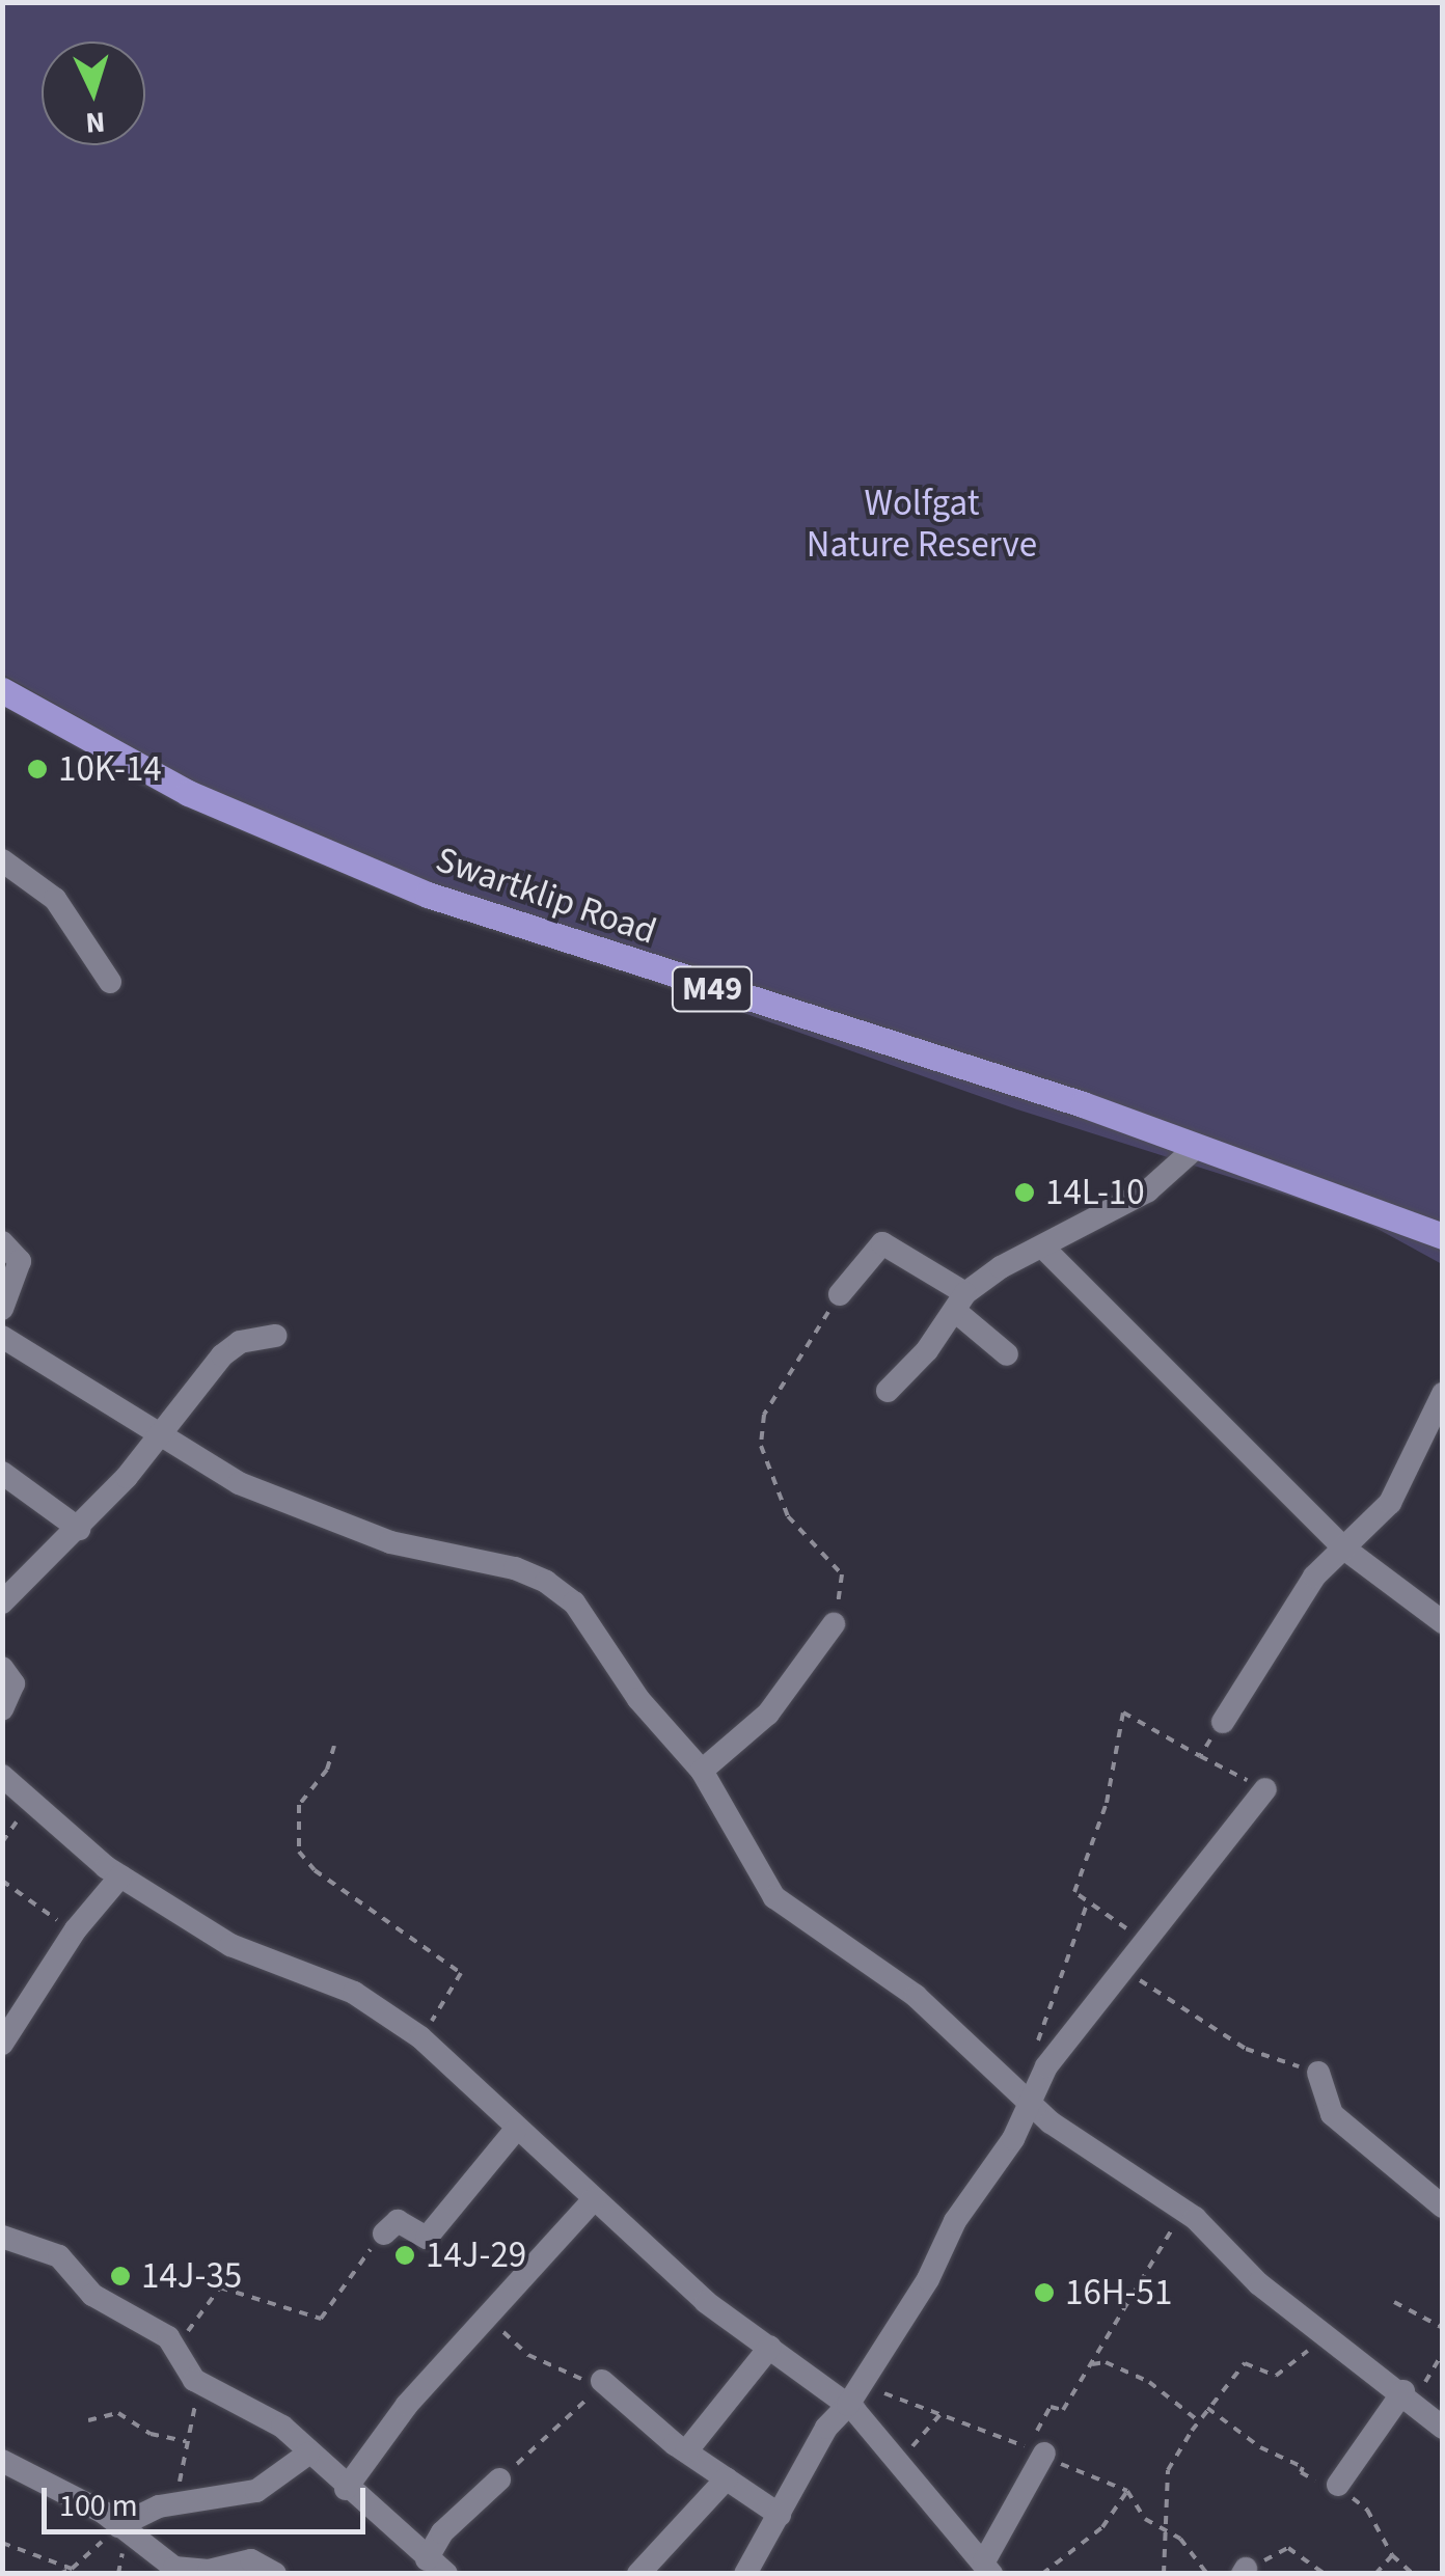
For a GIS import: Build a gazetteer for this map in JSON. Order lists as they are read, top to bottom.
{
  "streets": {
    "main road": ["Swartklip Road", "M49"]
  },
  "parks": ["Wolfgat Nature Reserve"],
  "places": [
    "10K-14",
    "14L-10",
    "14J-29",
    "14J-35",
    "16H-51"
  ],
  "scale_bar": "100 m",
  "north": "bottom"
}
